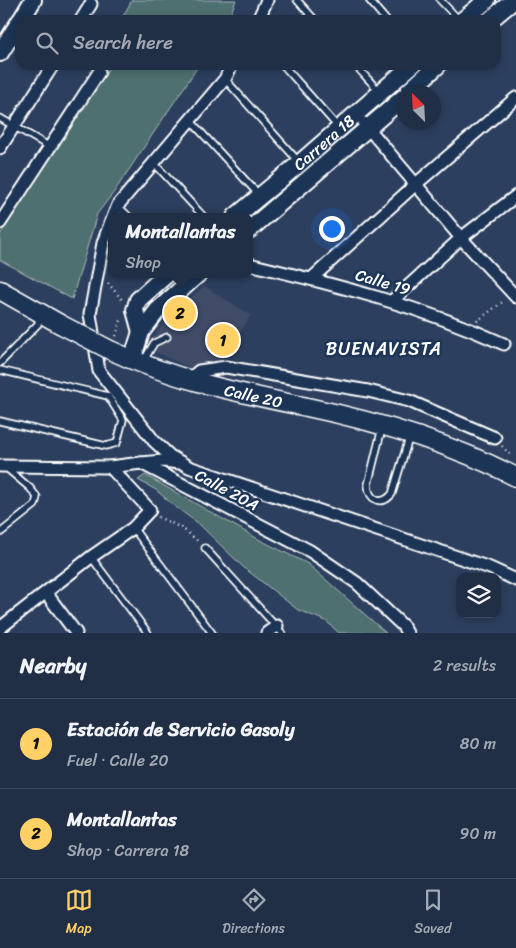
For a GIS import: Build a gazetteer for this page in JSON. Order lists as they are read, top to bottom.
{
  "streets": {
    "main road": ["Carrera 18", "Calle 20"],
    "street": ["Calle 19", "Calle 20A"]
  },
  "districts": ["BUENAVISTA"],
  "north": "top left",
  "page": {
    "search": "Search here",
    "popup": ["Montallantas", "Shop"],
    "pins": ["2", "1"],
    "heading": ["Nearby", "2 results"],
    "list": [
      {
        "mark": "1",
        "name": "Estación de Servicio Gasoly",
        "note": "Fuel · Calle 20",
        "value": "80 m"
      },
      {
        "mark": "2",
        "name": "Montallantas",
        "note": "Shop · Carrera 18",
        "value": "90 m"
      }
    ],
    "nav": ["Map", "Directions", "Saved"]
  }
}
